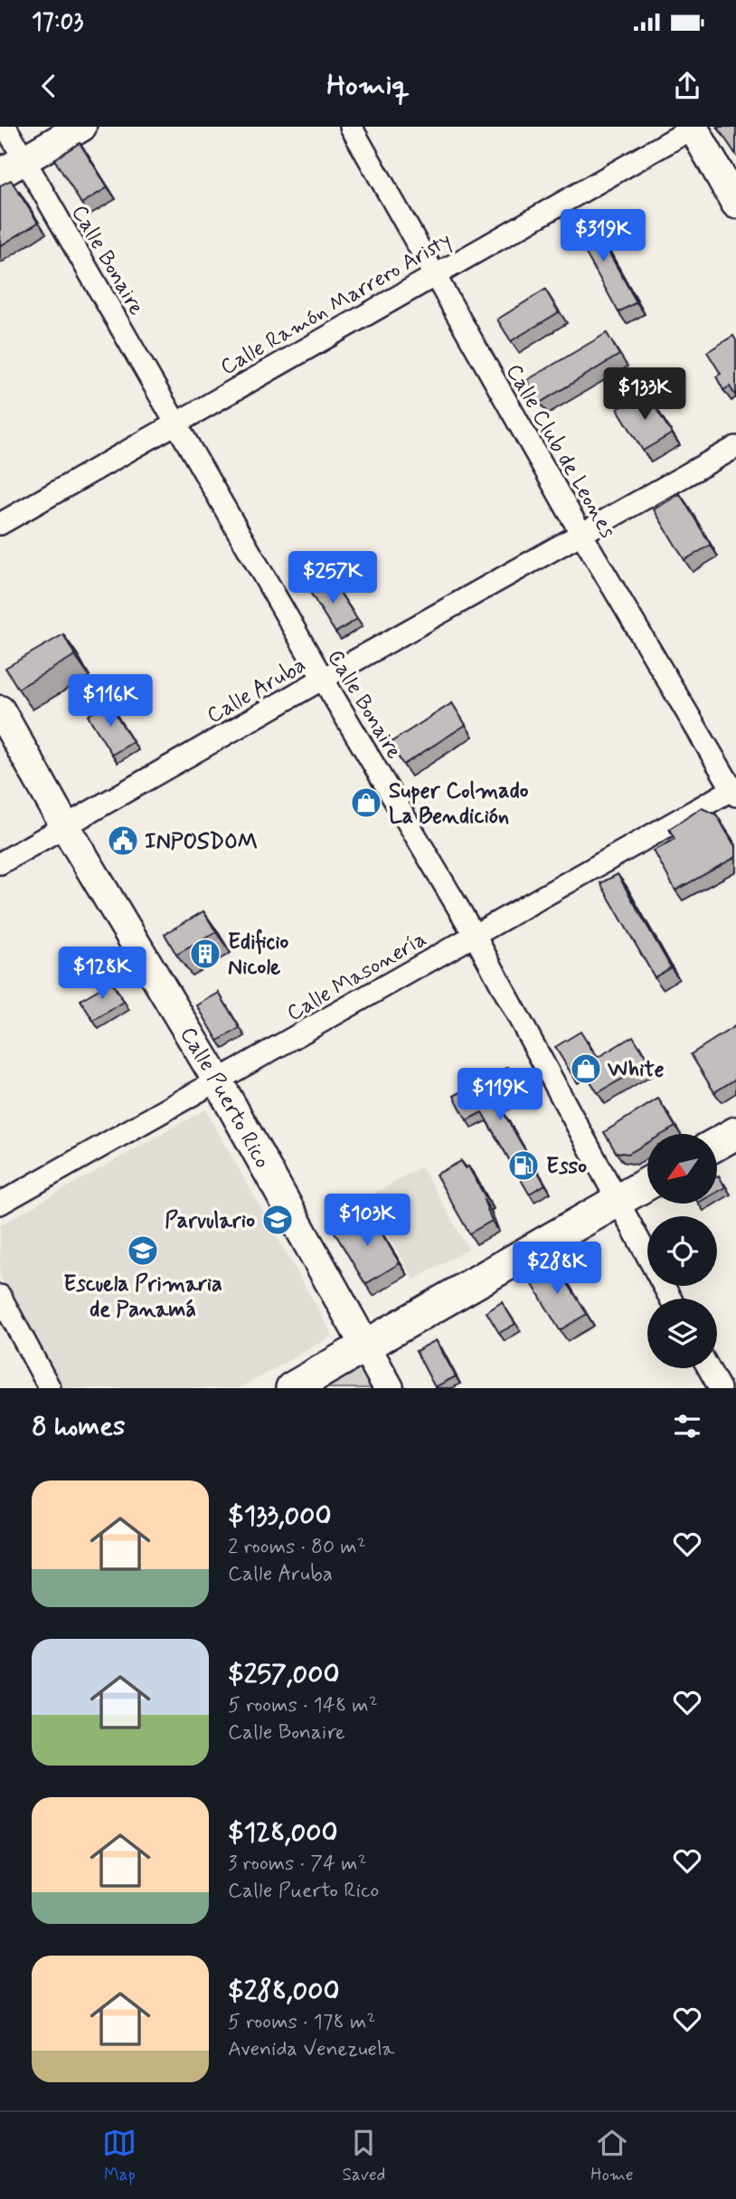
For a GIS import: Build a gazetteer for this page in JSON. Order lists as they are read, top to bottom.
{
  "streets": {
    "street": [
      "Calle Bonaire",
      "Calle Ramón Marrero Aristy",
      "Calle Club de Leones",
      "Calle Aruba",
      "Calle Masonería",
      "Calle Puerto Rico"
    ]
  },
  "crossings": [
    ["Calle Bonaire", "Calle Ramón Marrero Aristy"],
    ["Calle Bonaire", "Calle Aruba"],
    ["Calle Bonaire", "Calle Masonería"],
    ["Calle Ramón Marrero Aristy", "Calle Club de Leones"],
    ["Calle Club de Leones", "Calle Aruba"],
    ["Calle Club de Leones", "Calle Masonería"],
    ["Calle Aruba", "Calle Puerto Rico"],
    ["Calle Masonería", "Calle Puerto Rico"]
  ],
  "places": {
    "shop": ["Super Colmado La Bendición", "White"],
    "public building": ["INPOSDOM"],
    "building": ["Edificio Nicole"],
    "fuel station": ["Esso"],
    "school or university": ["Parvulario", "Escuela Primaria de Panamá"]
  },
  "north": "bottom left",
  "page": {
    "status": "17:03",
    "header": "Homiq",
    "price": [
      "$319K",
      "$133K",
      "$257K",
      "$116K",
      "$128K",
      "$119K",
      "$103K",
      "$288K"
    ],
    "heading": "8 homes",
    "list": [
      {
        "name": "$133,000",
        "note": "2 rooms · 80 m² · Calle Aruba"
      },
      {
        "name": "$257,000",
        "note": "5 rooms · 148 m² · Calle Bonaire"
      },
      {
        "name": "$128,000",
        "note": "3 rooms · 74 m² · Calle Puerto Rico"
      },
      {
        "name": "$288,000",
        "note": "5 rooms · 178 m² · Avenida Venezuela"
      }
    ],
    "tabs": ["Map", "Saved", "Home"]
  }
}
